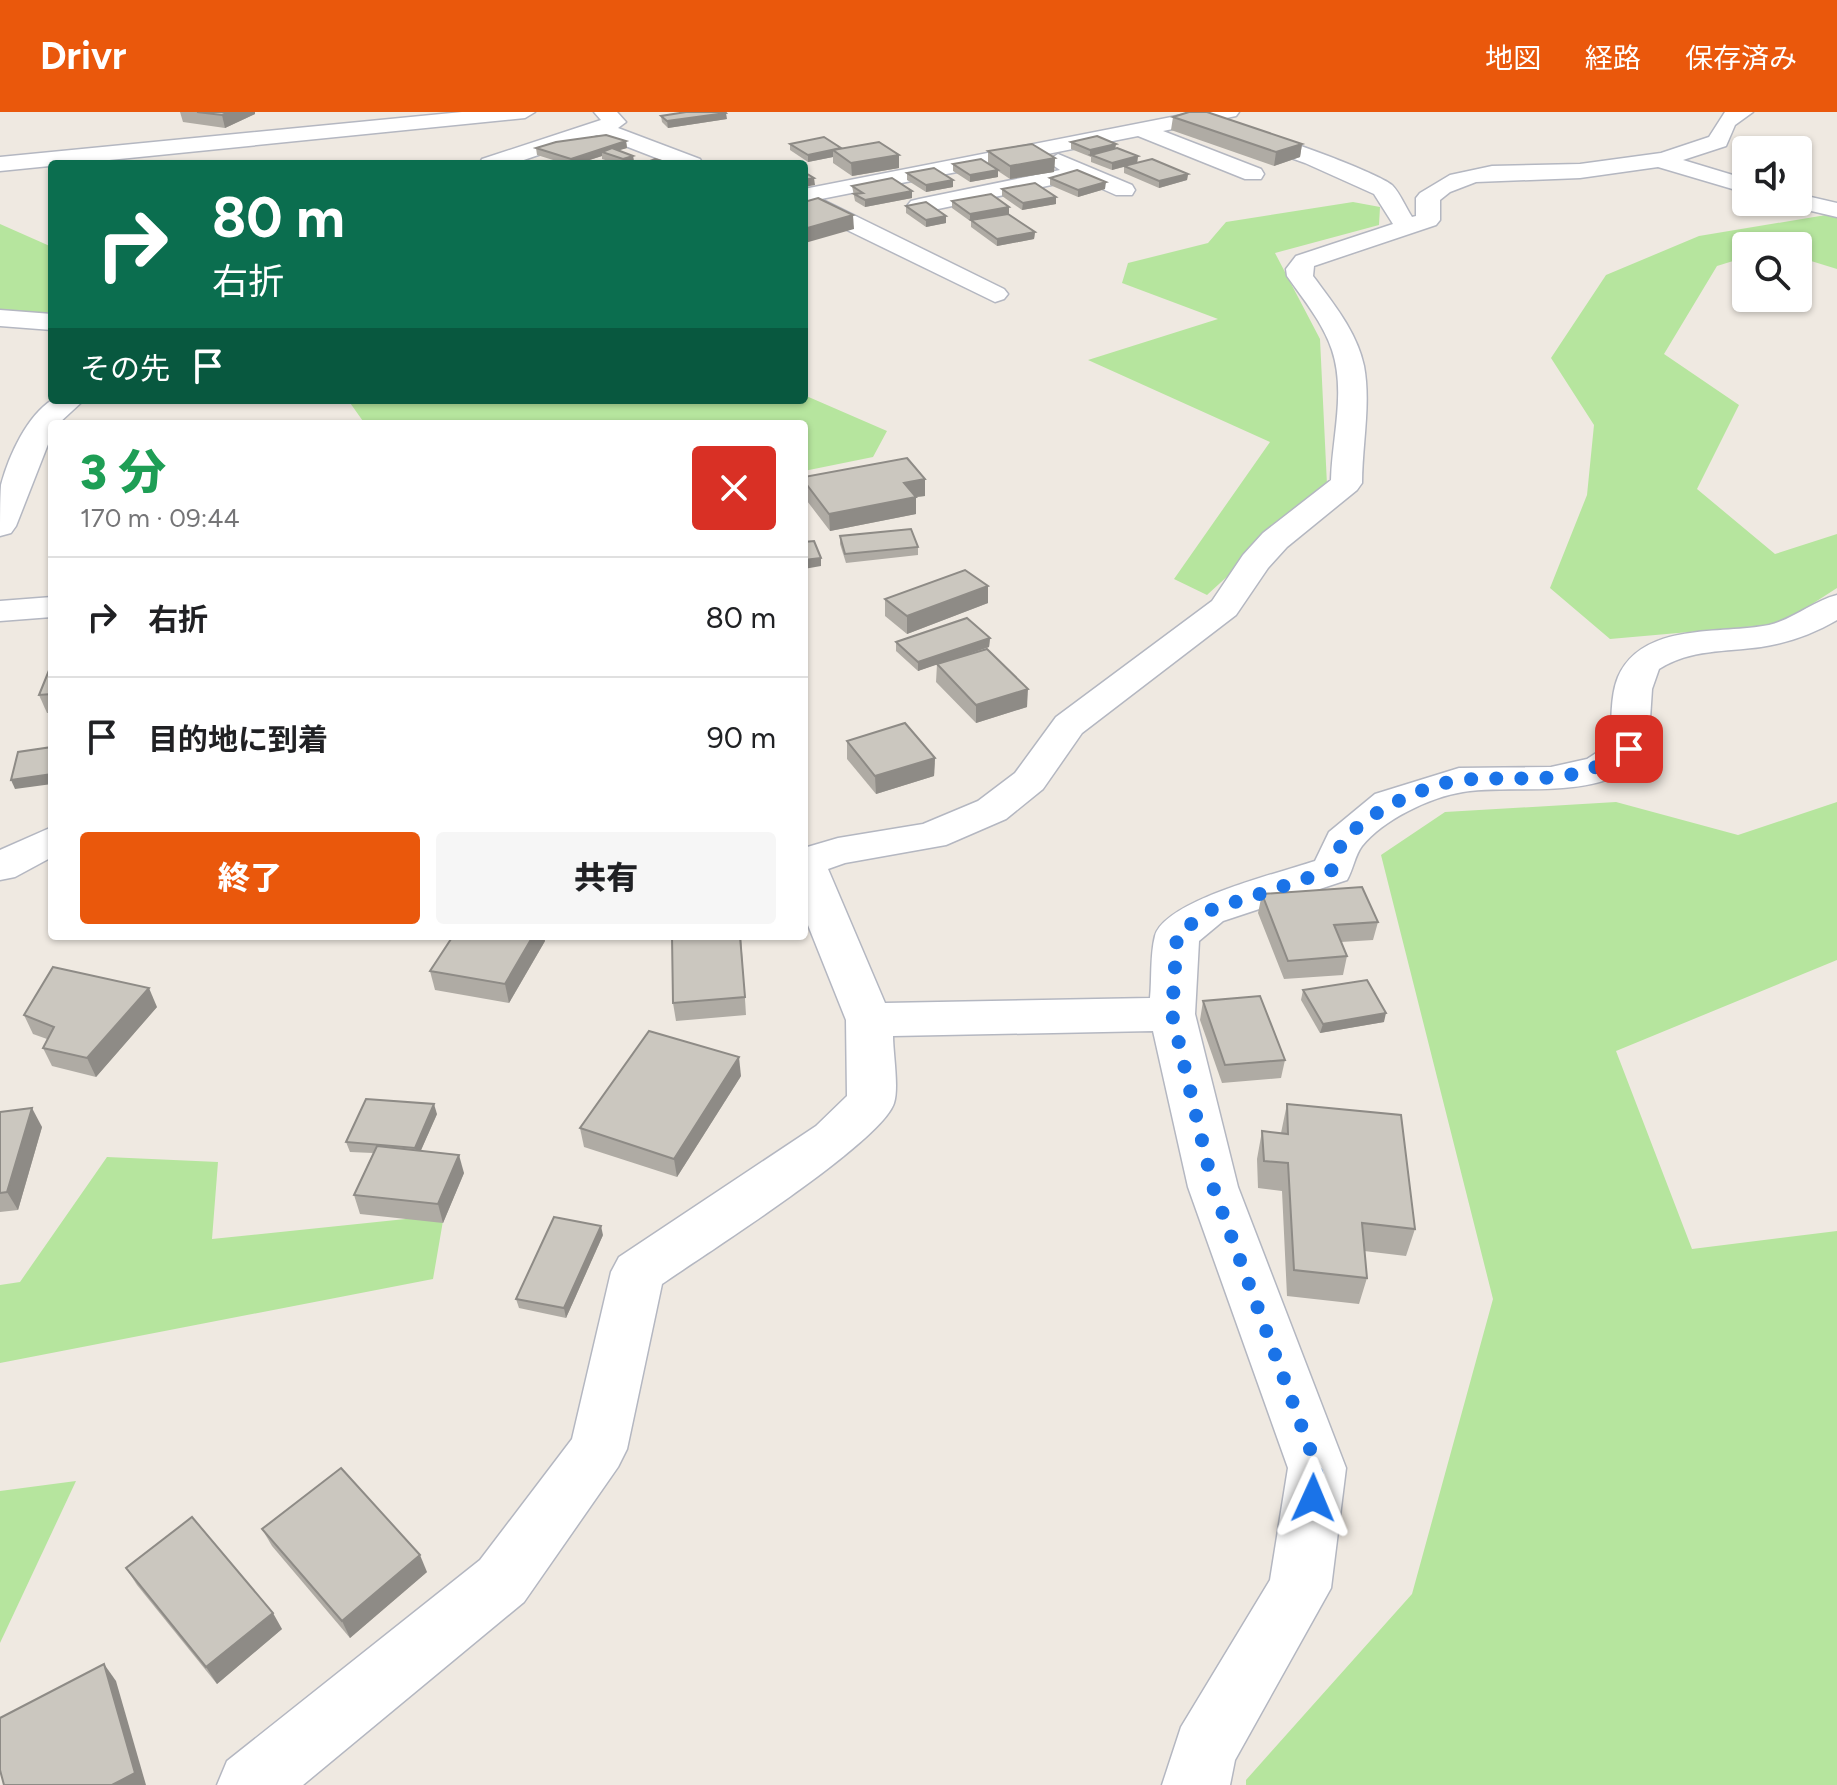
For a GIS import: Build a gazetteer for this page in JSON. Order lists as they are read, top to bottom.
{
  "page": {
    "header": "Drivr",
    "nav": ["地図", "経路", "保存済み"],
    "turn": ["80 m", "右折"],
    "then": "その先",
    "heading": ["3 分", "170 m · 09:44"],
    "list": [
      {
        "name": "右折",
        "value": "80 m"
      },
      {
        "name": "目的地に到着",
        "value": "90 m"
      }
    ],
    "buttons": ["終了", "共有"]
  }
}
